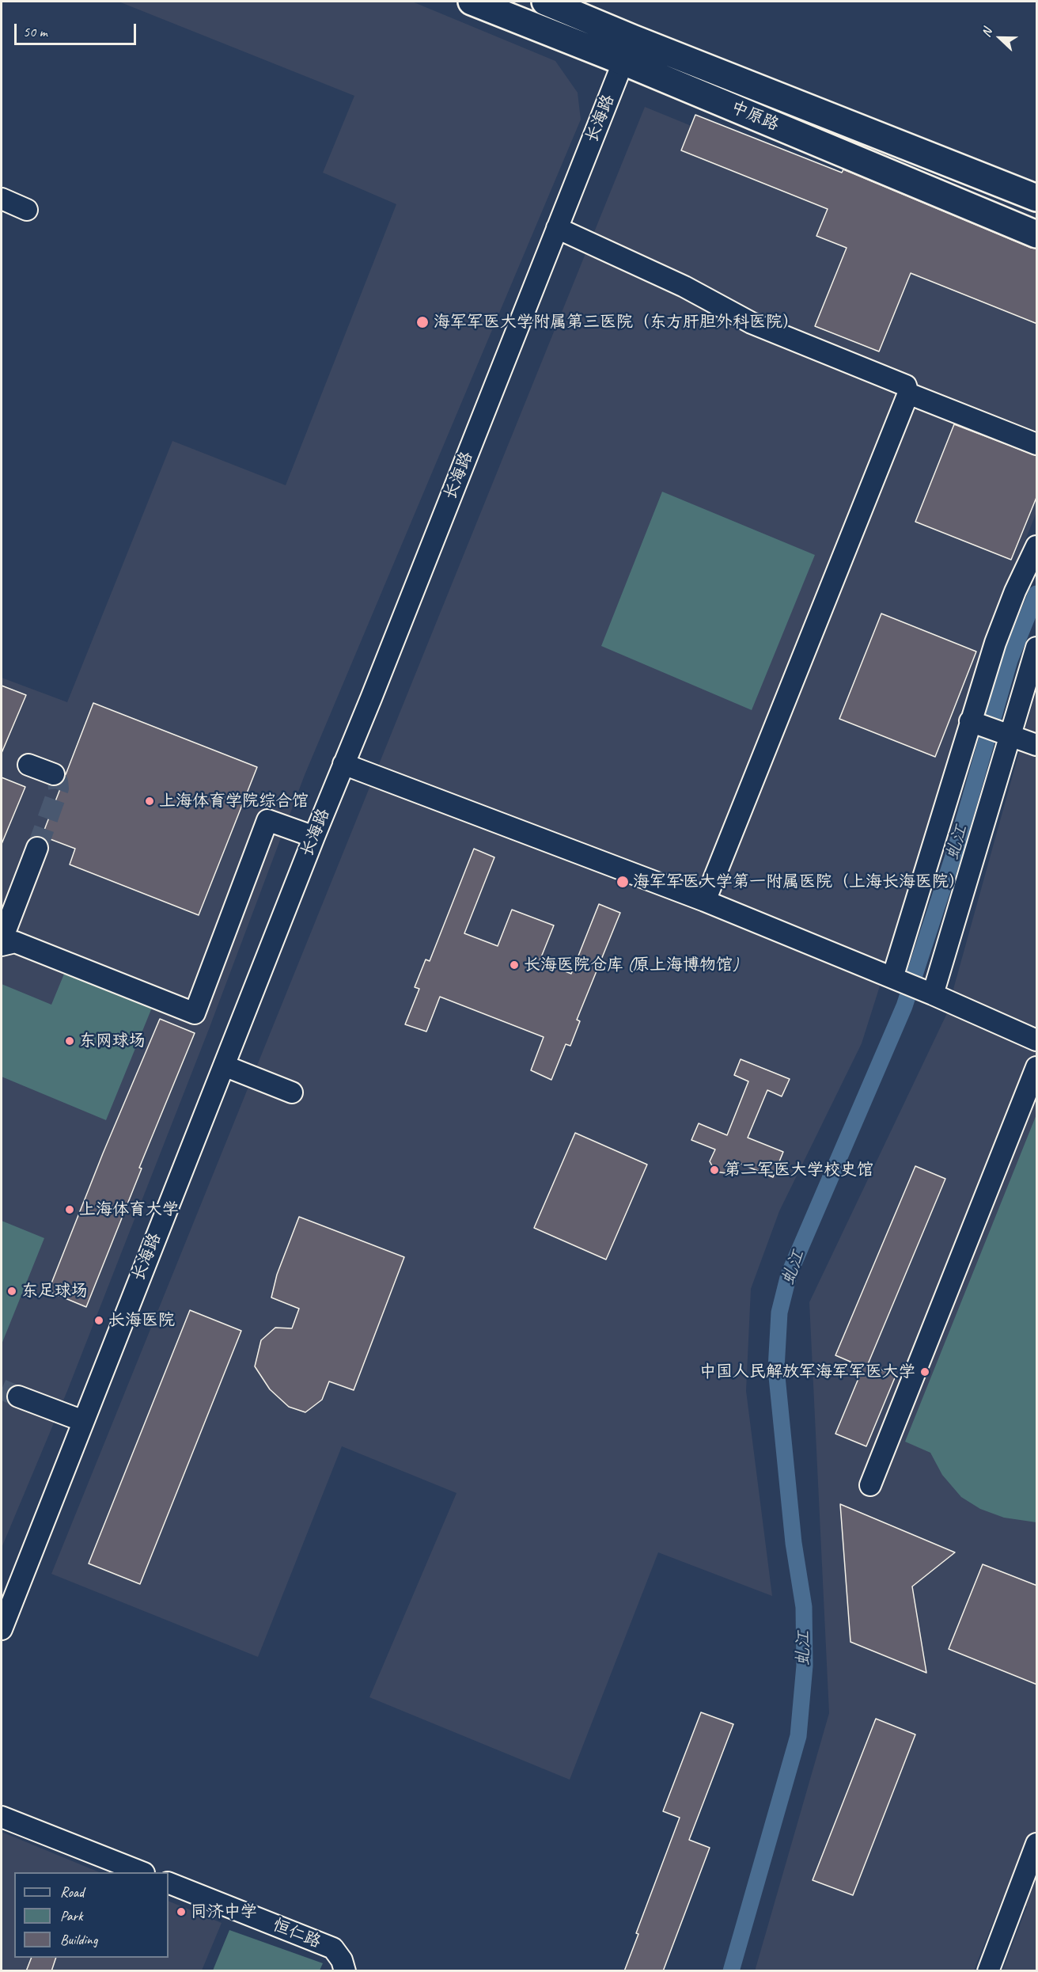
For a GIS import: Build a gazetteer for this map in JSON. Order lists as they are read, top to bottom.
{
  "streets": {
    "main road": ["中原路"],
    "street": ["长海路", "恒仁路"]
  },
  "crossings": [
    ["中原路", "长海路"]
  ],
  "water": ["虬江"],
  "places": [
    "海军军医大学附属第三医院（东方肝胆外科医院）",
    "上海体育学院综合馆",
    "海军军医大学第一附属医院（上海长海医院）",
    "长海医院仓库 (原上海博物馆)",
    "东网球场",
    "第二军医大学校史馆",
    "上海体育大学",
    "东足球场",
    "长海医院",
    "中国人民解放军海军军医大学",
    "同济中学"
  ],
  "legend": ["Road", "Park", "Building"],
  "scale_bar": "50 m",
  "north": "left"
}
